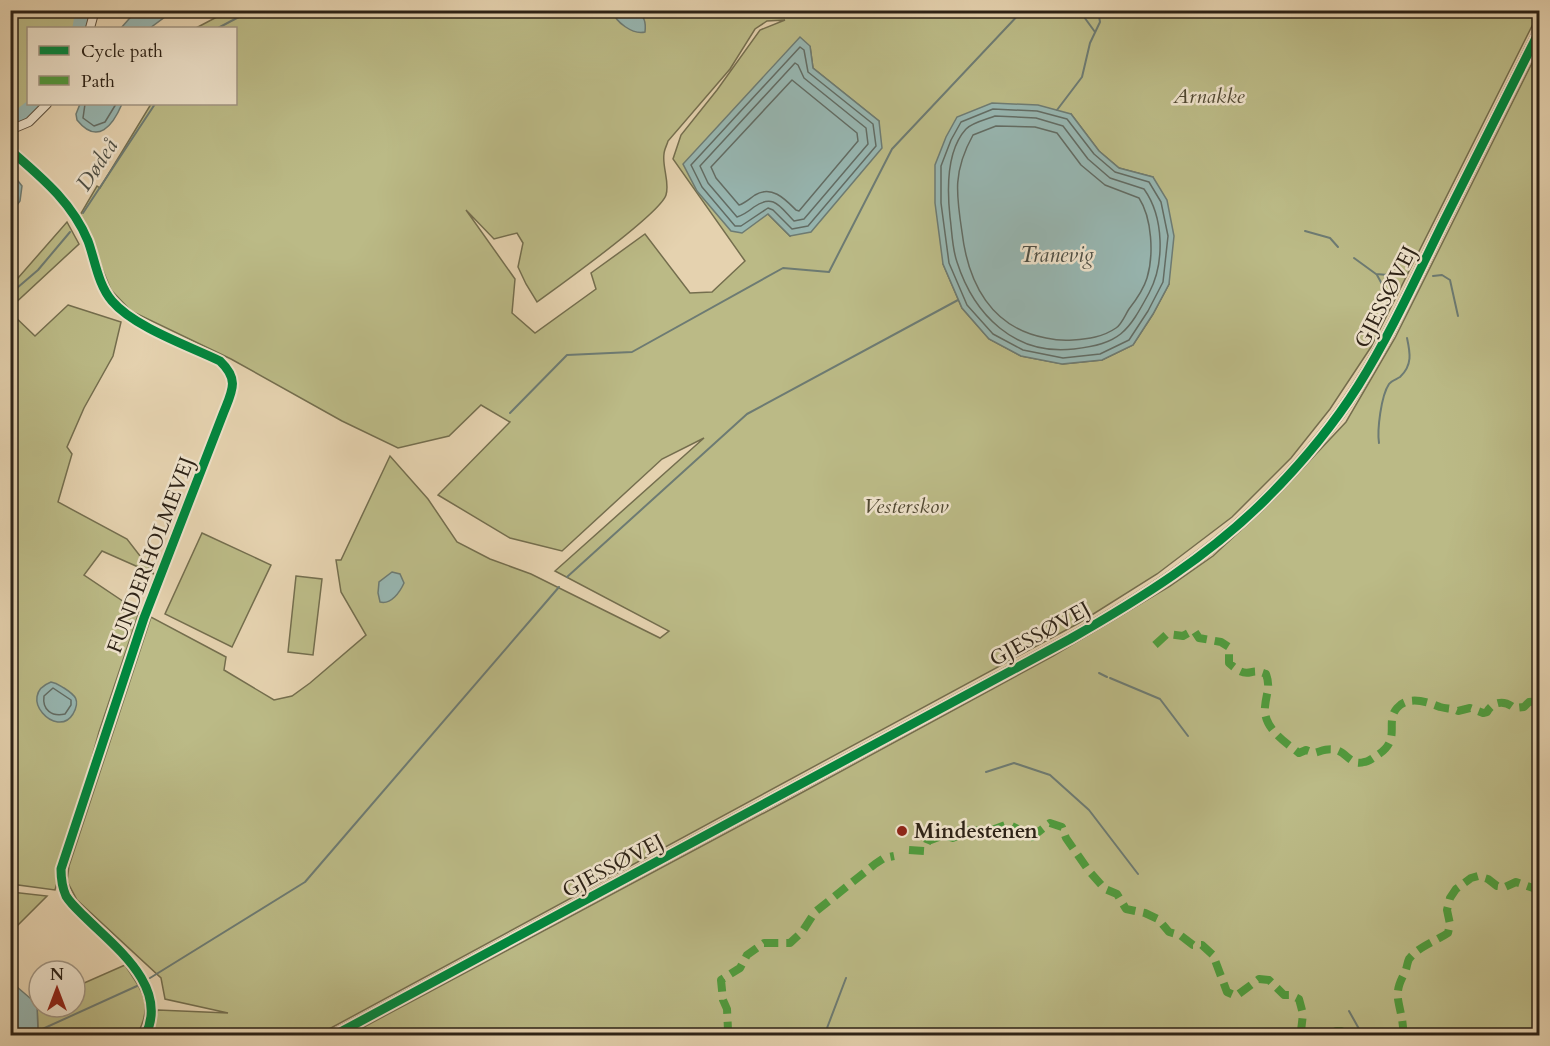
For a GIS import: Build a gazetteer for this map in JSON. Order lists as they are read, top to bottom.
{
  "streets": {
    "street": ["GJESSØVEJ", "FUNDERHOLMEVEJ"]
  },
  "water": ["Dødeå", "Tranevig"],
  "parks": ["Arnakke", "Vesterskov"],
  "places": ["Mindestenen"],
  "legend": ["Cycle path", "Path"],
  "north": "top"
}
